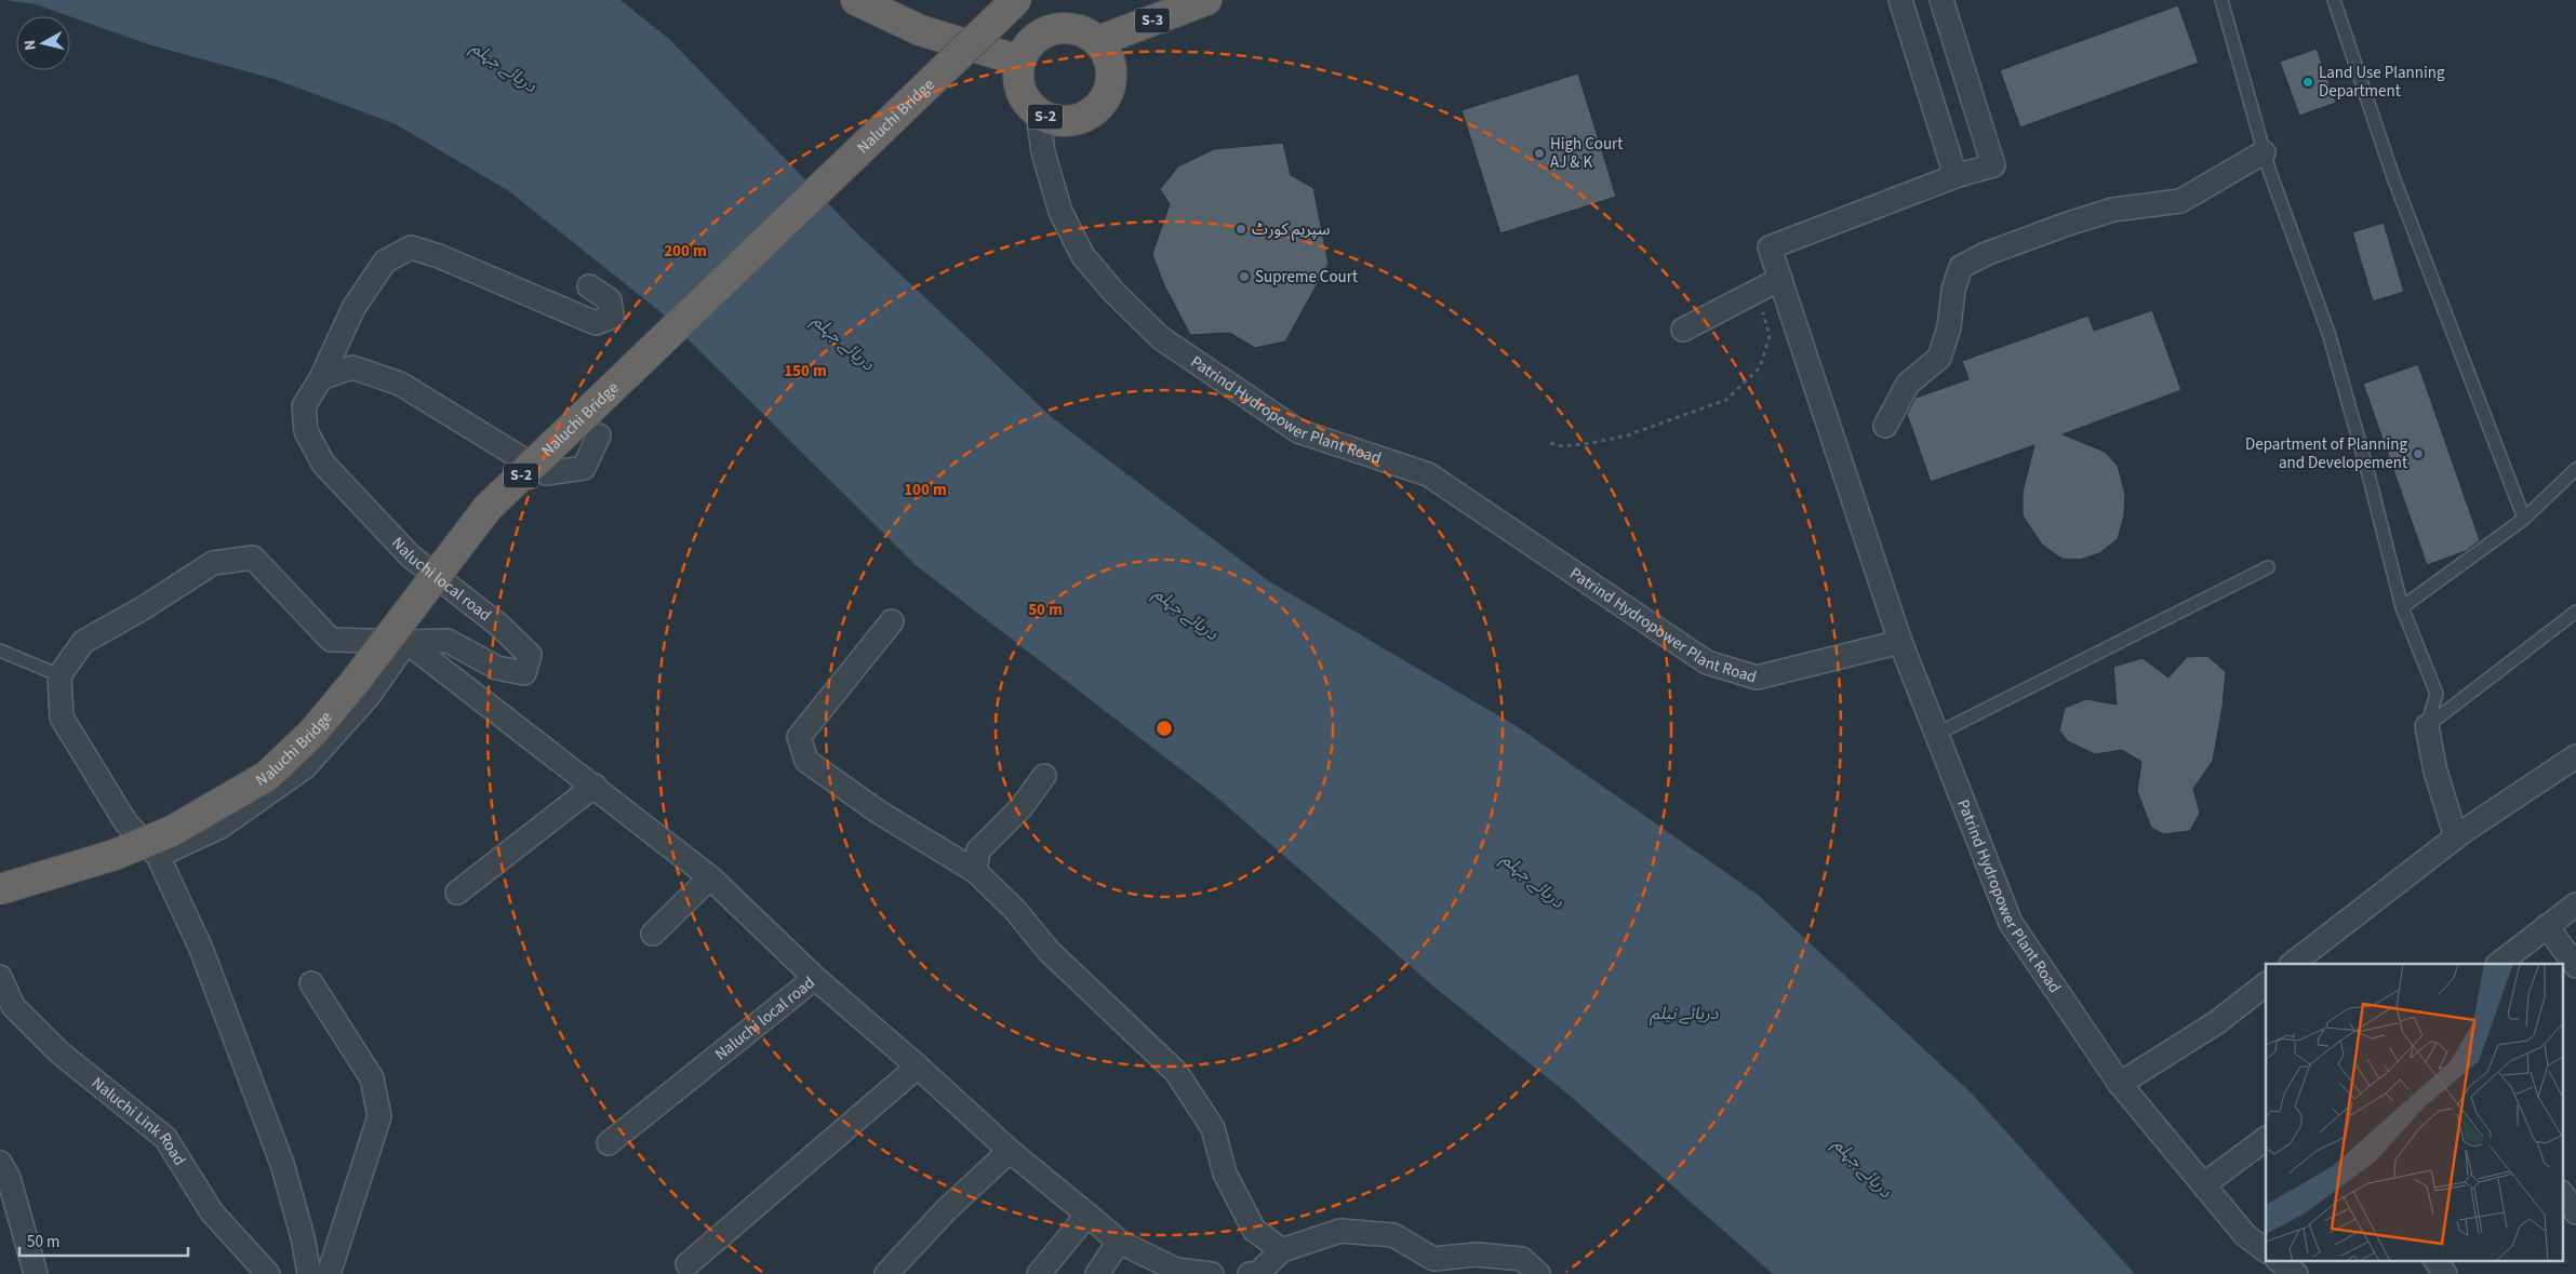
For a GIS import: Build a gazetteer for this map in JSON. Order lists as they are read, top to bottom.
{
  "streets": {
    "highway": ["S-3", "Naluchi Bridge", "S-2"],
    "street": ["Patrind Hydropower Plant Road", "Naluchi local road", "Naluchi Link Road"]
  },
  "crossings": [
    ["S-3", "S-2"],
    ["S-3", "Patrind Hydropower Plant Road"],
    ["S-2", "Patrind Hydropower Plant Road"]
  ],
  "water": ["دریائے جہلم", "دریائے نیلم"],
  "places": [
    "Land Use Planning Department",
    "High Court AJ & K",
    "سپریم کورٹ",
    "Supreme Court",
    "Department of Planning and Developement"
  ],
  "scale_bar": "50 m",
  "north": "left",
  "rings": [
    "200 m",
    "150 m",
    "100 m",
    "50 m"
  ]
}
